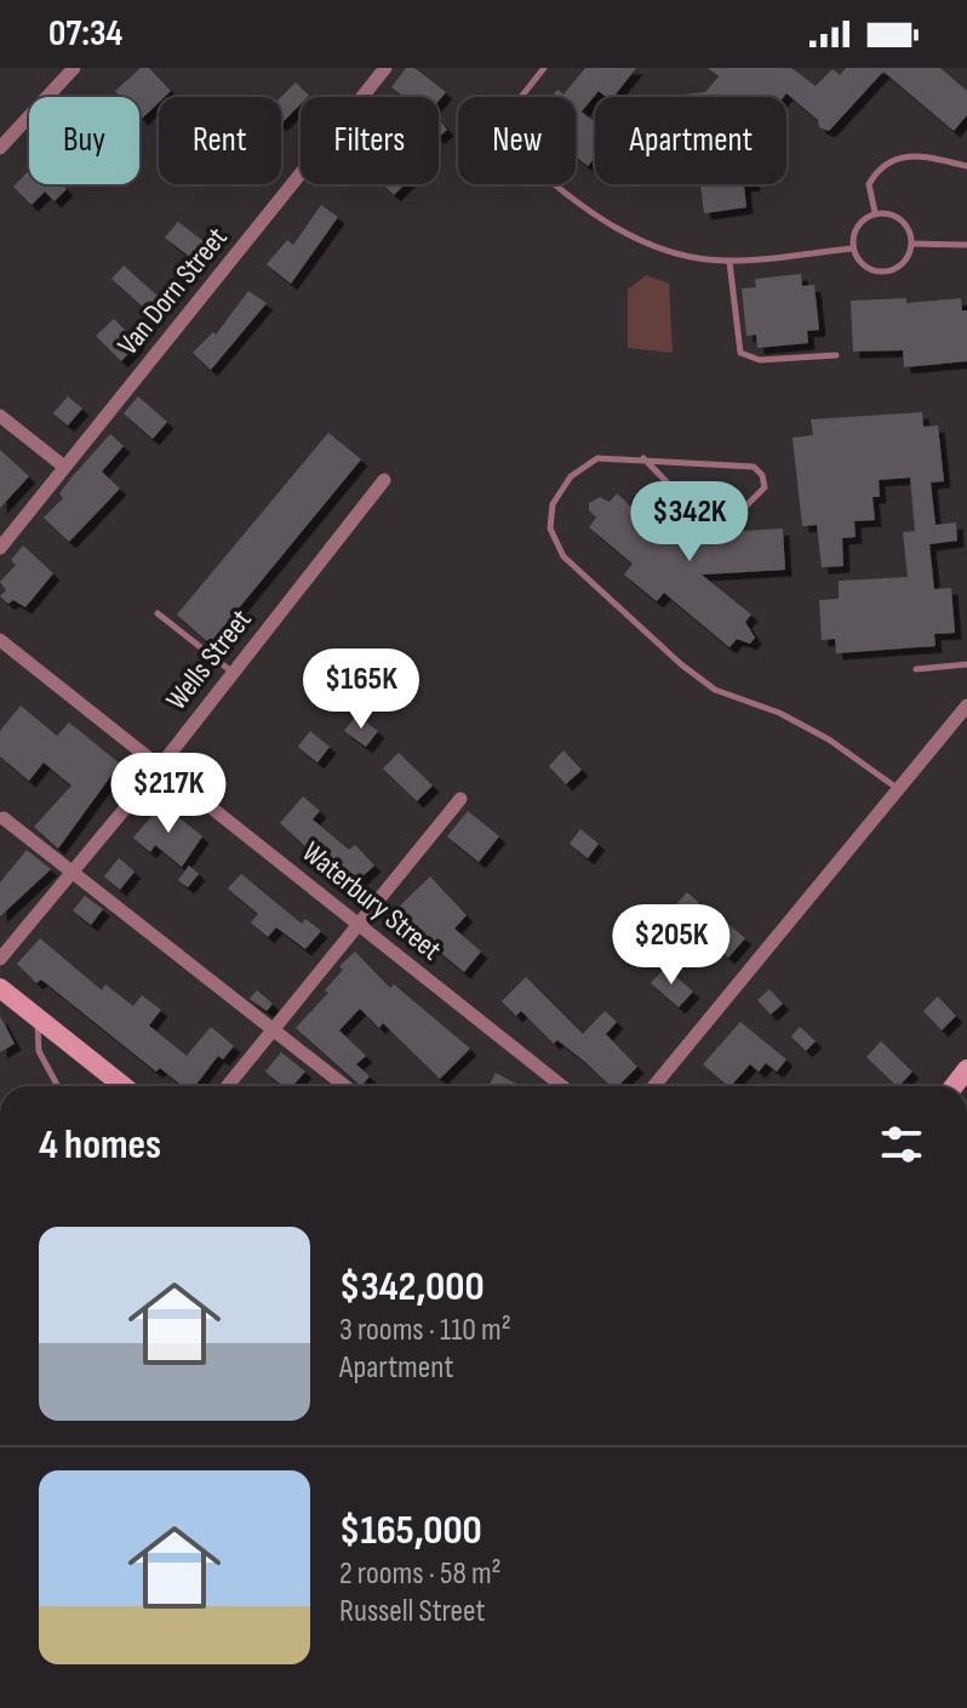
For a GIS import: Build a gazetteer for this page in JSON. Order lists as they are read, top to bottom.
{
  "streets": {
    "street": ["Van Dorn Street", "Wells Street", "Waterbury Street"]
  },
  "crossings": [
    ["Wells Street", "Waterbury Street"]
  ],
  "page": {
    "status": "07:34",
    "chip": [
      "Buy",
      "Rent",
      "Filters",
      "New",
      "Apartment"
    ],
    "price": [
      "$342K",
      "$165K",
      "$217K",
      "$205K"
    ],
    "heading": "4 homes",
    "list": [
      {
        "name": "$342,000",
        "note": "3 rooms · 110 m² · Apartment"
      },
      {
        "name": "$165,000",
        "note": "2 rooms · 58 m² · Russell Street"
      }
    ]
  }
}
